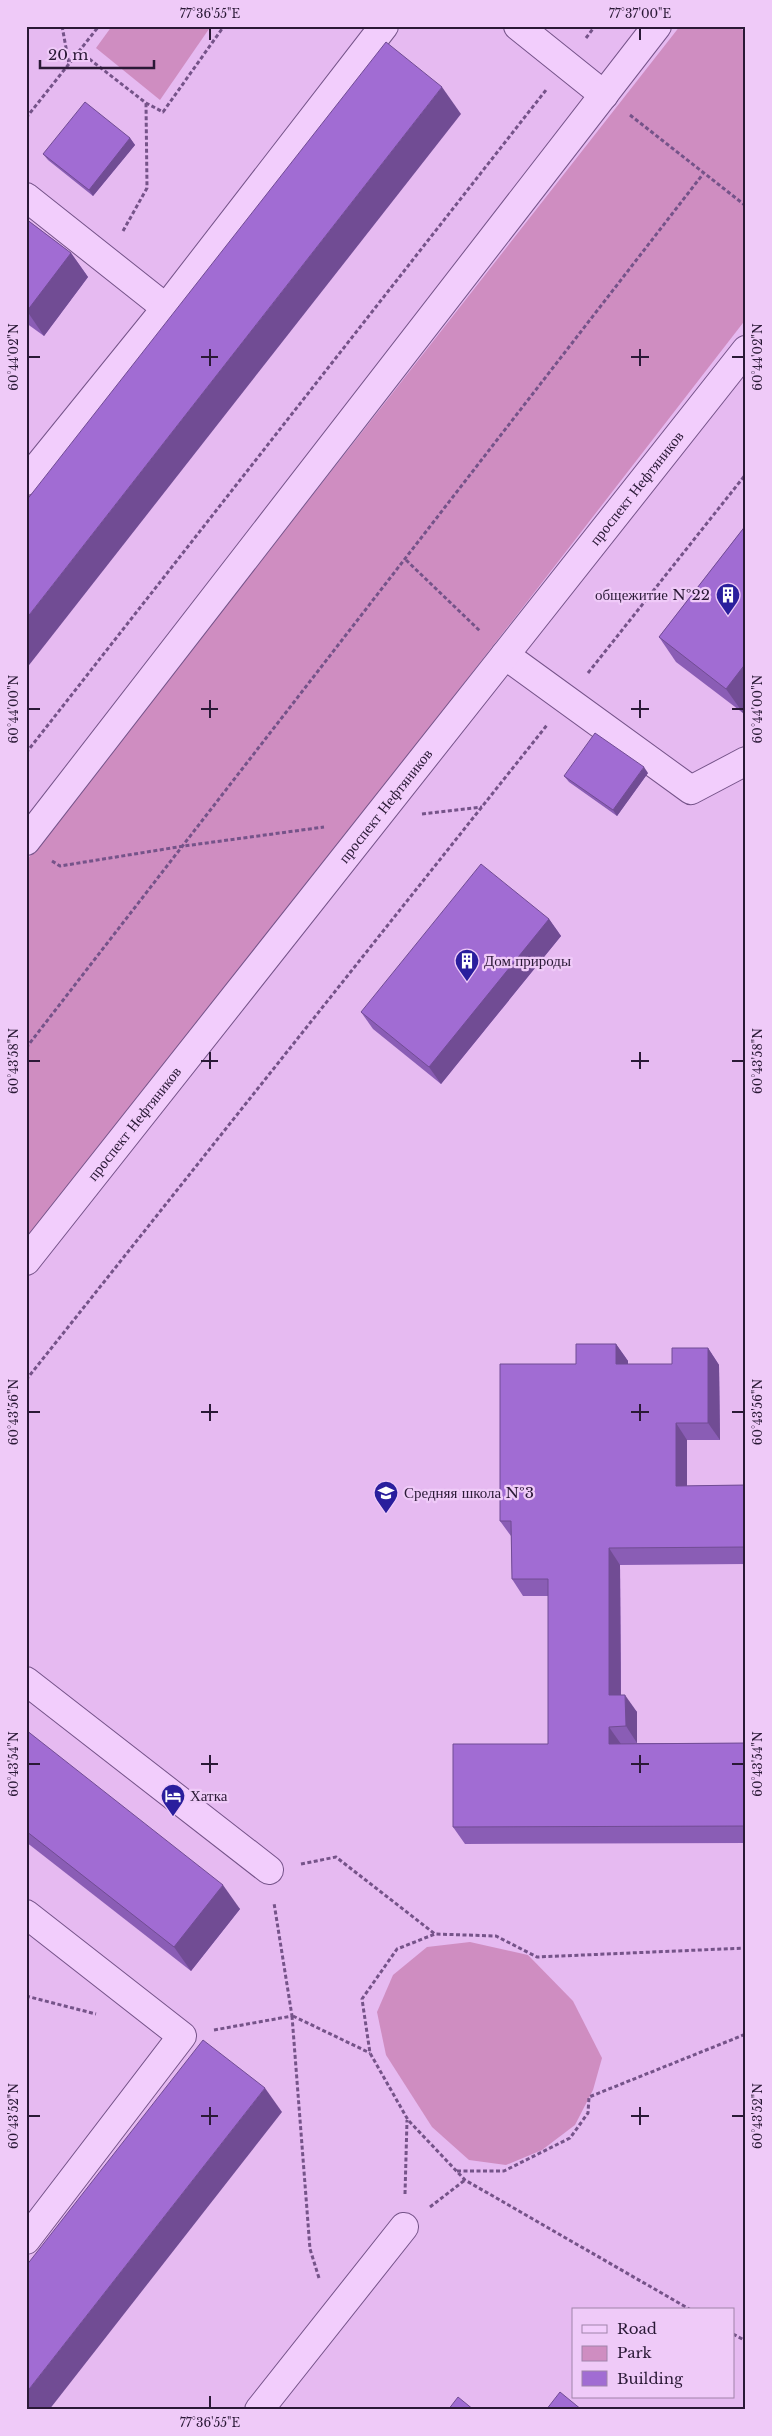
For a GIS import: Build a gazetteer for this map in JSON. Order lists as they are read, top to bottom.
{
  "streets": {
    "street": ["проспект Нефтяников"]
  },
  "places": {
    "building": ["общежитие №22", "Дом природы"],
    "school or university": ["Средняя школа №3"],
    "hotel": ["Хатка"]
  },
  "legend": ["Road", "Park", "Building"],
  "scale_bar": "20 m",
  "coordinates": [
    "77°36'55\"E",
    "77°37'00\"E",
    "60°44'02\"N",
    "60°44'00\"N",
    "60°43'58\"N",
    "60°43'56\"N",
    "60°43'54\"N",
    "60°43'52\"N"
  ]
}
